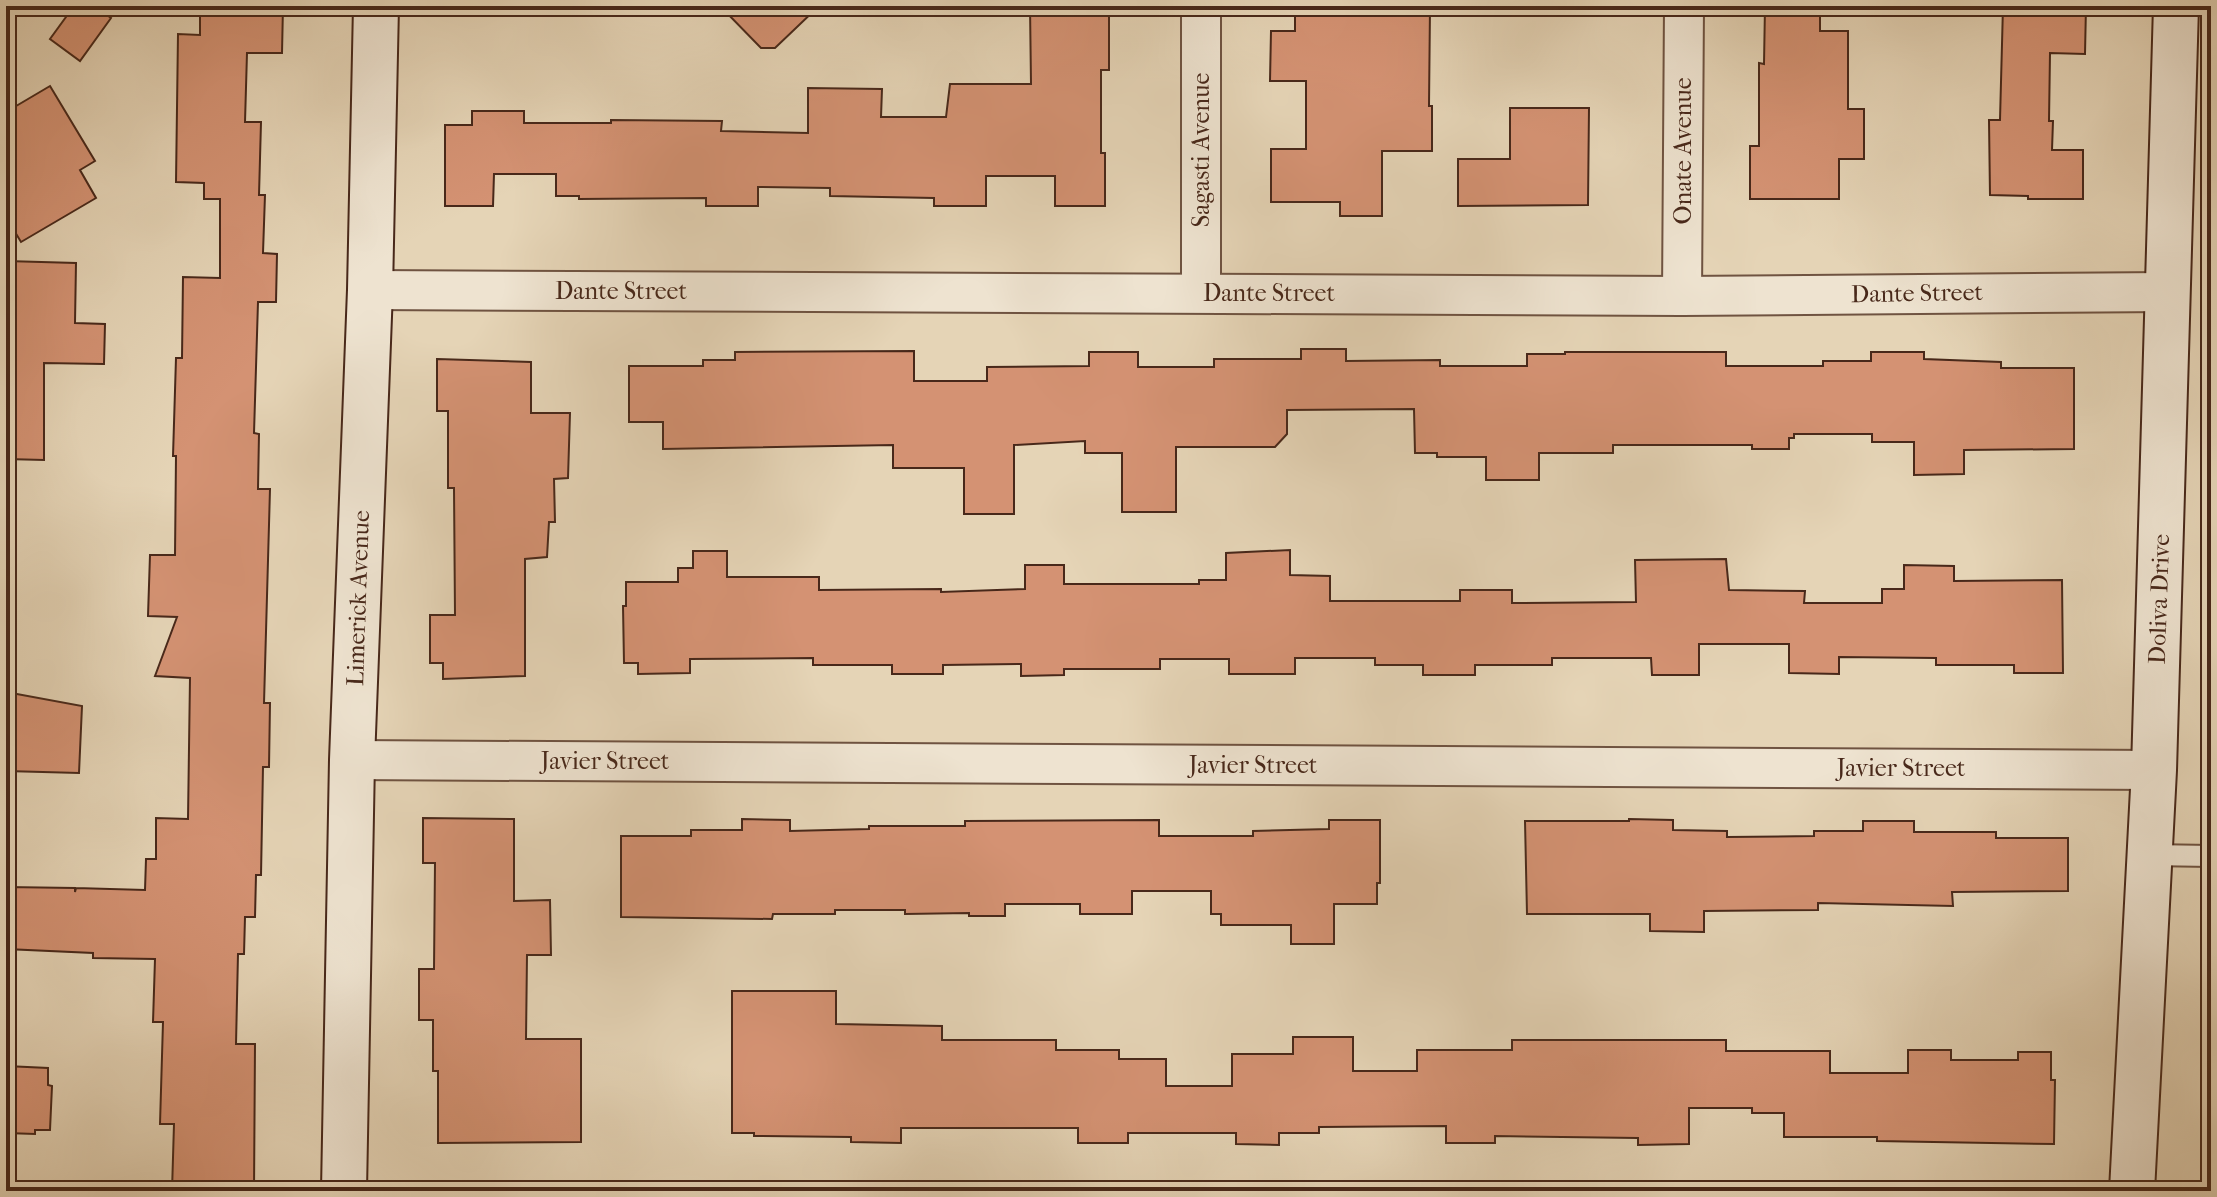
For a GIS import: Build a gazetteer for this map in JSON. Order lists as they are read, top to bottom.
{
  "streets": {
    "street": [
      "Sagasti Avenue",
      "Onate Avenue",
      "Dante Street",
      "Limerick Avenue",
      "Doliva Drive",
      "Javier Street"
    ]
  },
  "crossings": [
    ["Sagasti Avenue", "Dante Street"],
    ["Onate Avenue", "Dante Street"],
    ["Dante Street", "Limerick Avenue"],
    ["Dante Street", "Doliva Drive"],
    ["Limerick Avenue", "Javier Street"],
    ["Doliva Drive", "Javier Street"]
  ]
}
